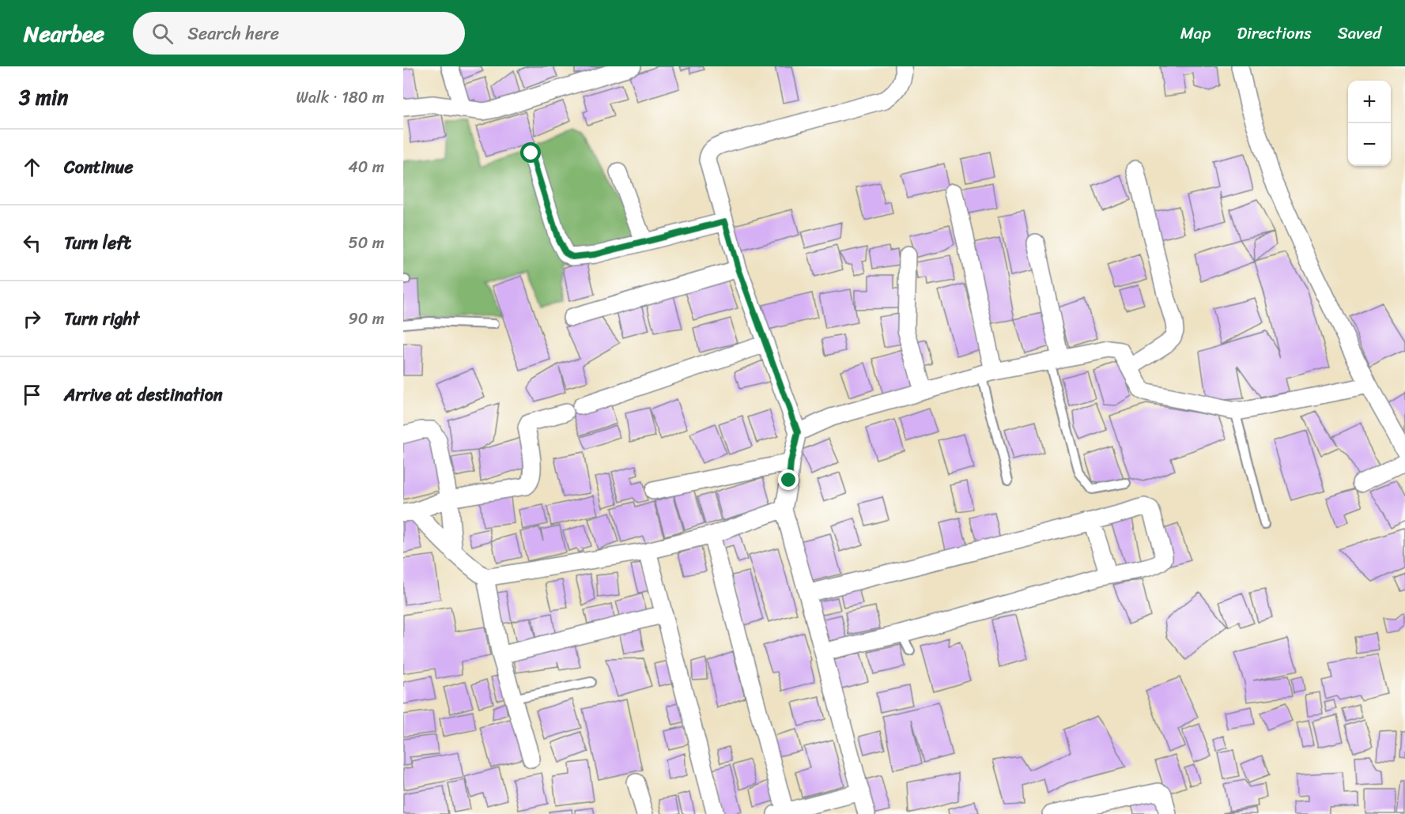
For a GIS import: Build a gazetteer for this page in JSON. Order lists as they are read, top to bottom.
{
  "page": {
    "header": "Nearbee",
    "search": "Search here",
    "nav": ["Map", "Directions", "Saved"],
    "heading": ["3 min", "Walk · 180 m"],
    "map_buttons": ["+", "−"],
    "list": [
      ["Continue", "40 m"],
      ["Turn left", "50 m"],
      ["Turn right", "90 m"],
      "Arrive at destination"
    ]
  }
}
